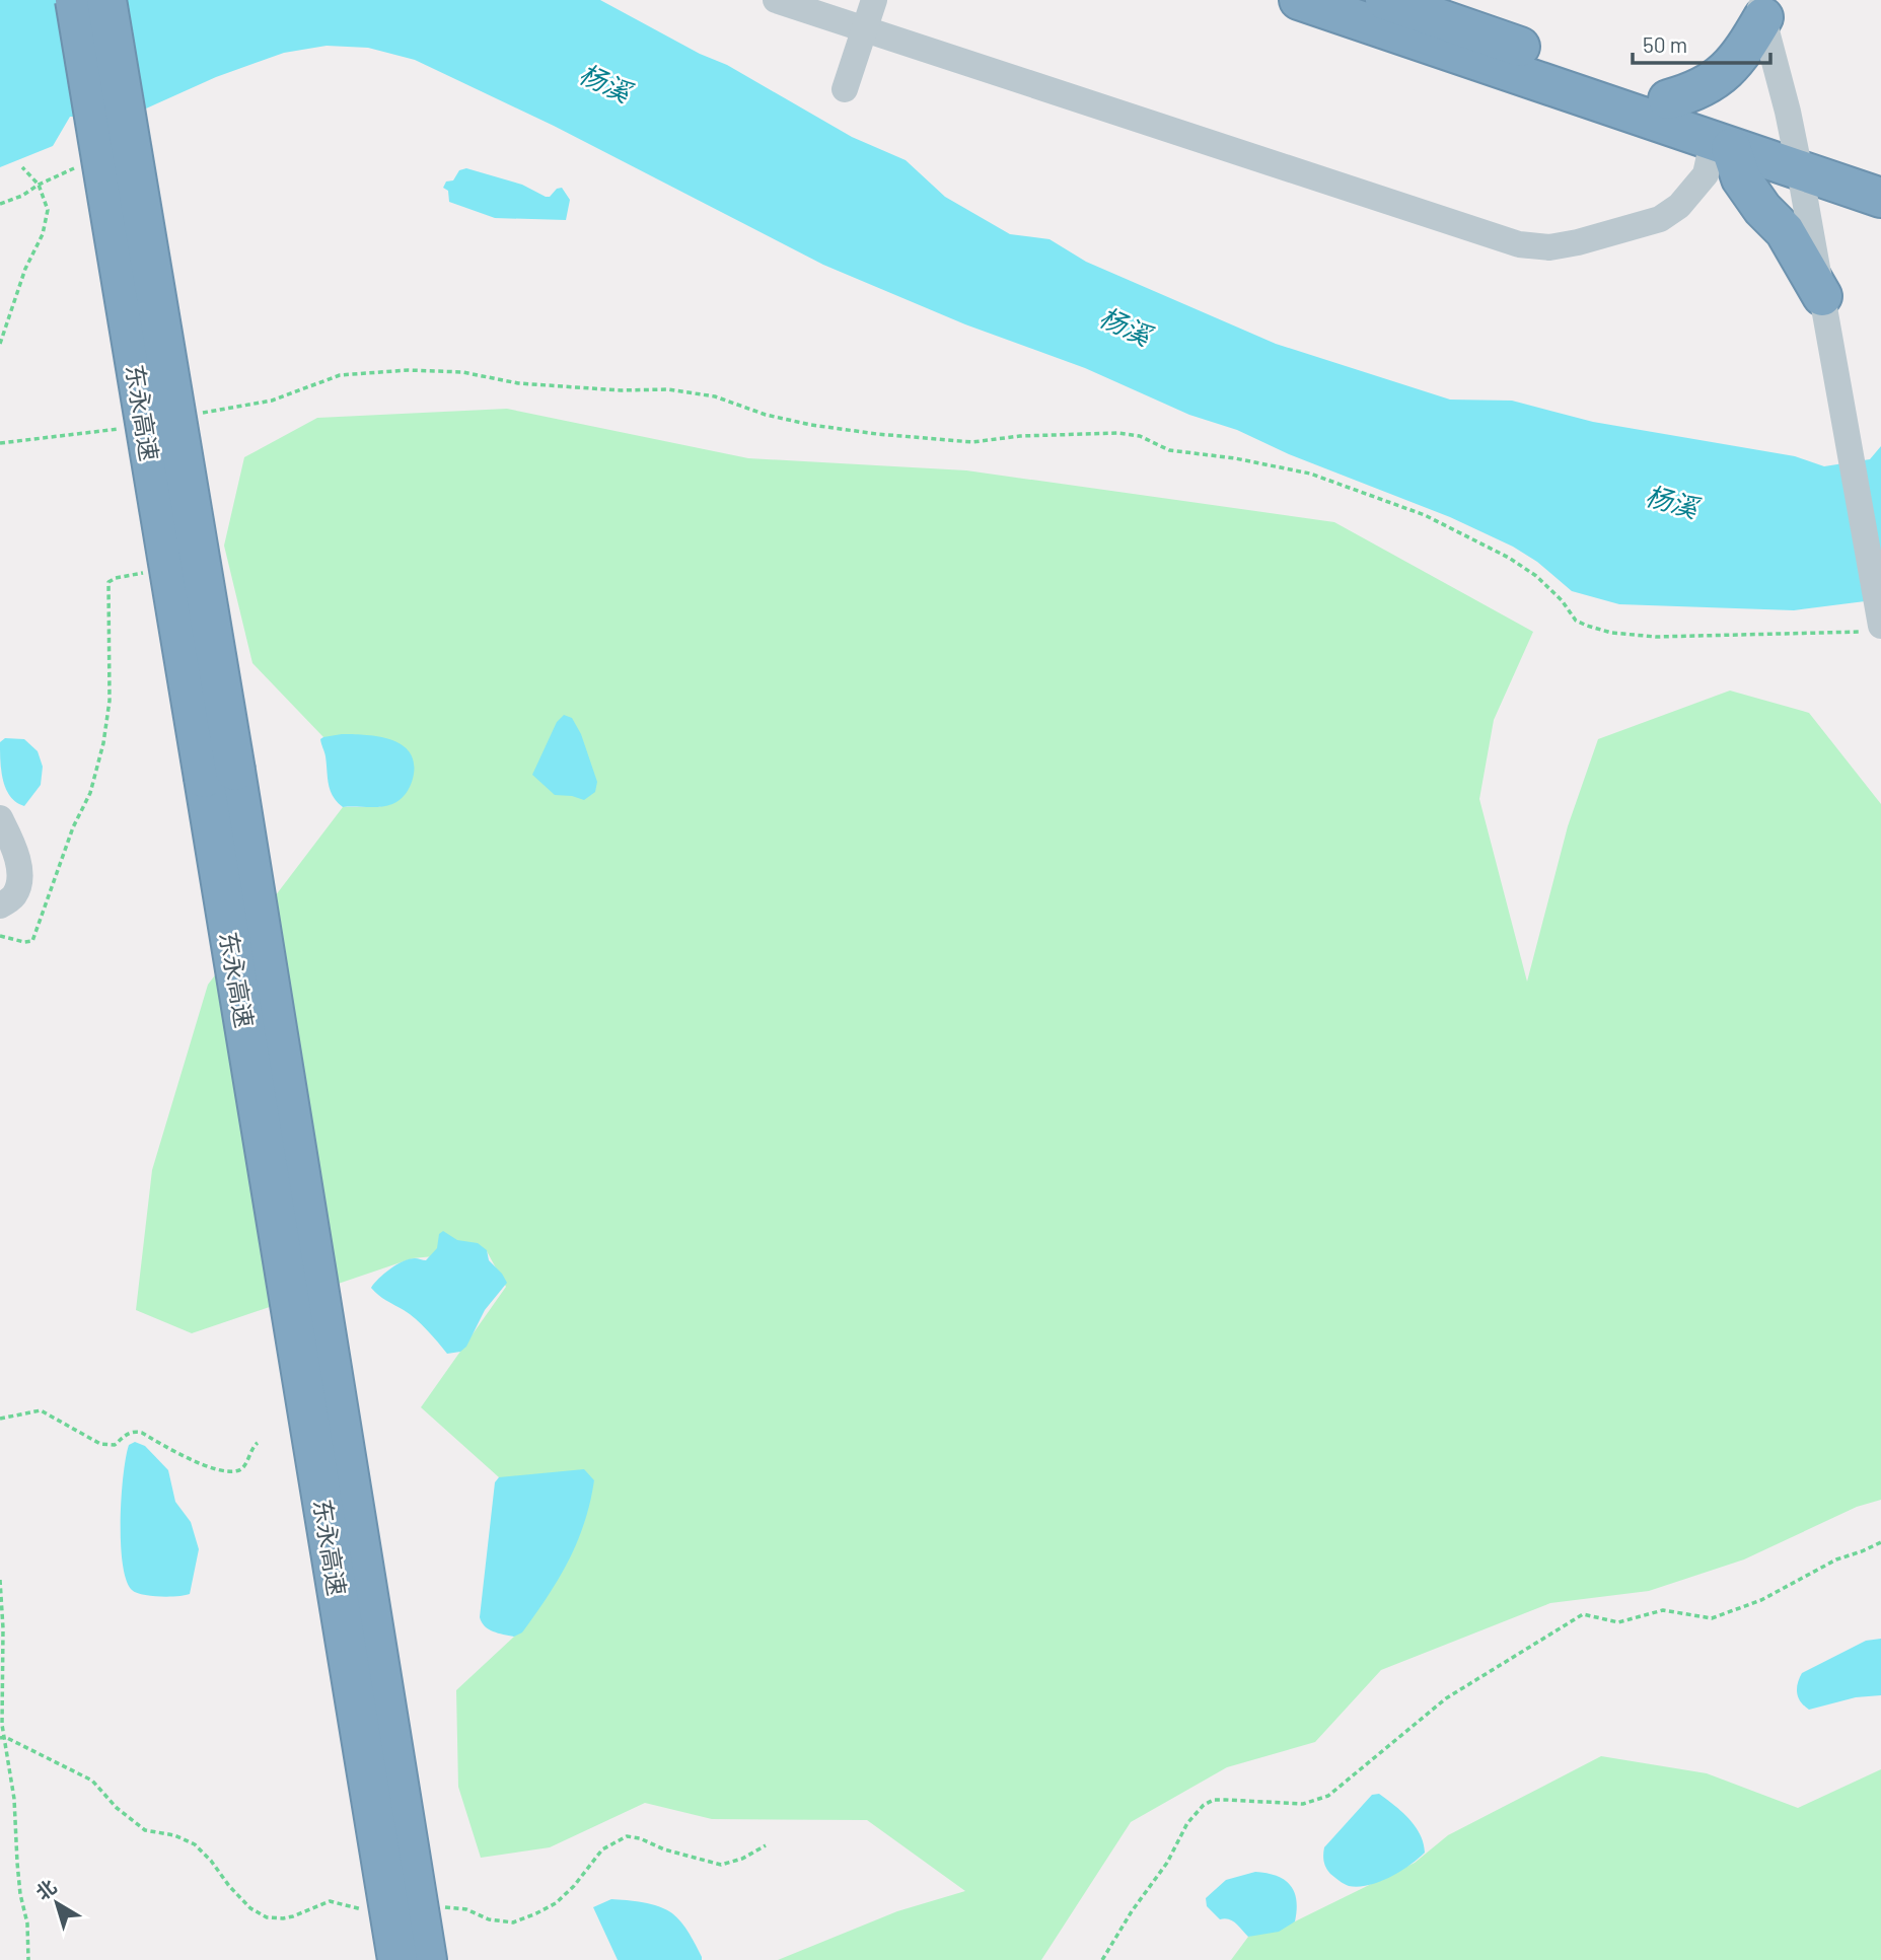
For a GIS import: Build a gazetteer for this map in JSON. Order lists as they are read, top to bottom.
{
  "streets": {
    "highway": ["东永高速"]
  },
  "water": ["杨溪"],
  "scale_bar": "50 m",
  "north": "top left"
}
